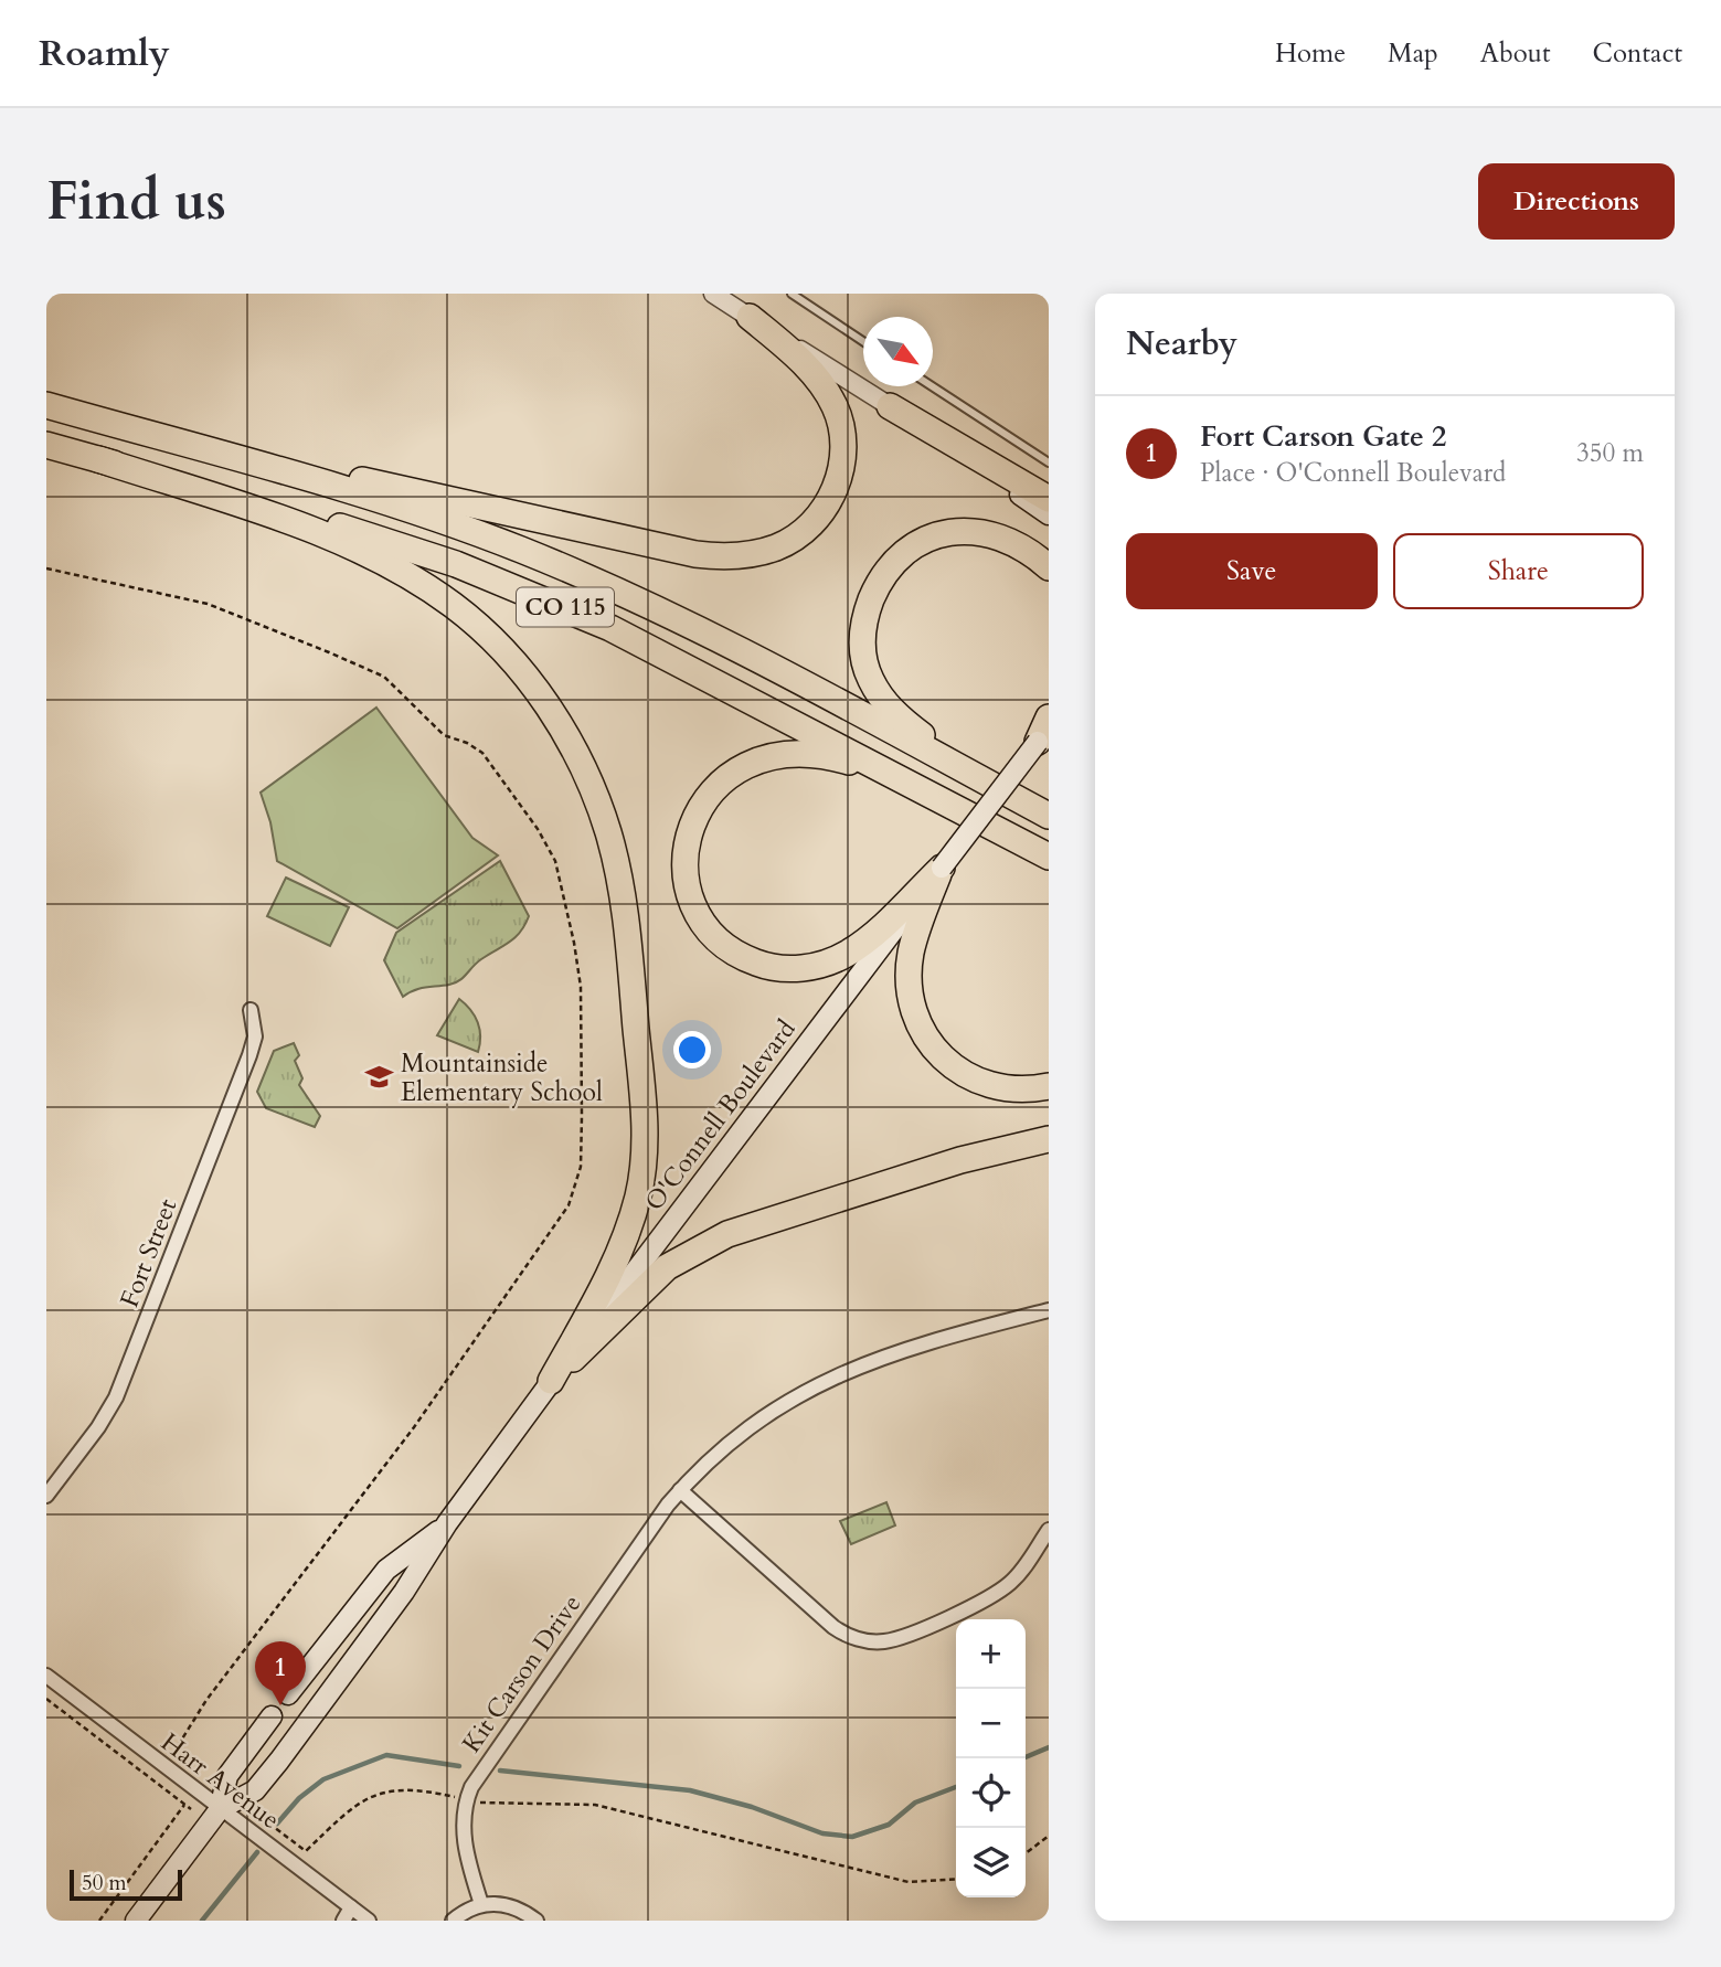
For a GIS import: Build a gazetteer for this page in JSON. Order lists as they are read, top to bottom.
{
  "streets": {
    "highway": ["CO 115"],
    "main road": ["O'Connell Boulevard"],
    "street": ["Fort Street", "Kit Carson Drive", "Harr Avenue"]
  },
  "crossings": [
    ["O'Connell Boulevard", "Harr Avenue"]
  ],
  "places": {
    "school or university": ["Mountainside Elementary School"]
  },
  "scale_bar": "50 m",
  "north": "bottom right",
  "page": {
    "header": "Roamly",
    "nav": [
      "Home",
      "Map",
      "About",
      "Contact"
    ],
    "buttons": [
      "Directions",
      ["Save", "Share"]
    ],
    "title": "Find us",
    "heading": "Nearby",
    "list": [
      {
        "mark": "1",
        "name": "Fort Carson Gate 2",
        "note": "Place · O'Connell Boulevard",
        "value": "350 m"
      }
    ],
    "map_buttons": ["+", "−"],
    "pins": "1",
    "scale": "50 m"
  }
}
